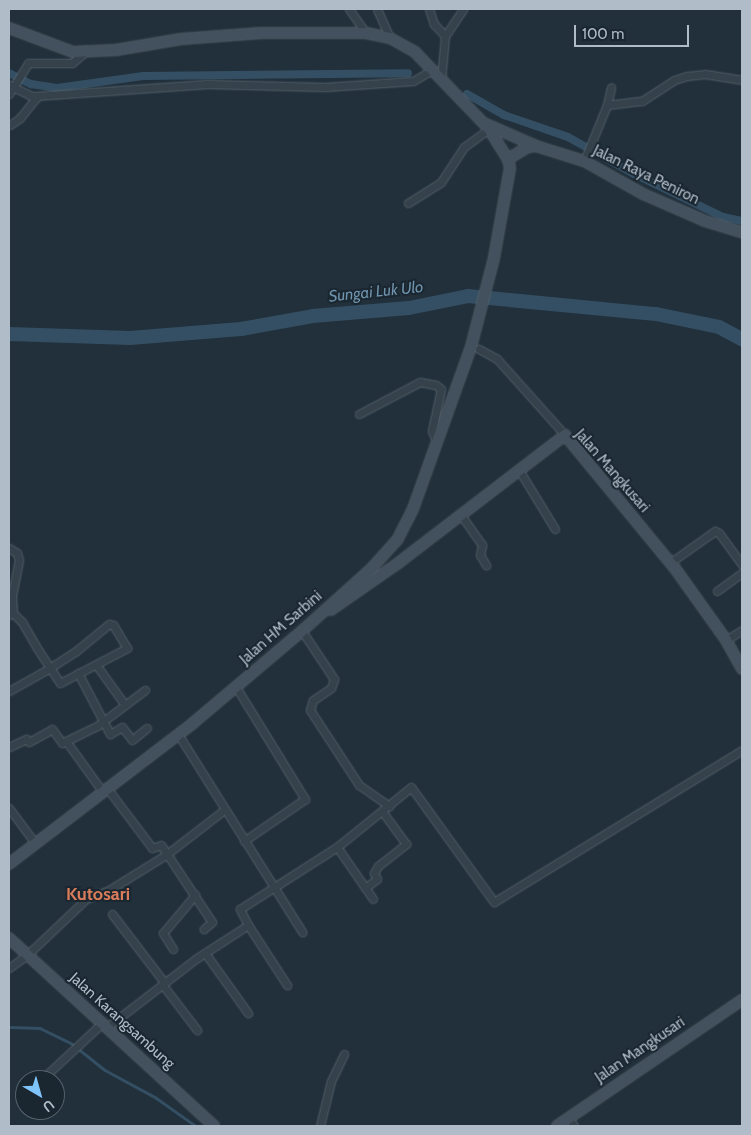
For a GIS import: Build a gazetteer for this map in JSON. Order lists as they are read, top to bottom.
{
  "streets": {
    "main road": [
      "Jalan Raya Peniron",
      "Jalan Mangkusari",
      "Jalan HM Sarbini",
      "Jalan Karangsambung"
    ]
  },
  "crossings": [
    ["Jalan Mangkusari", "Jalan HM Sarbini"]
  ],
  "districts": ["Kutosari"],
  "water": ["Sungai Luk Ulo"],
  "scale_bar": "100 m",
  "north": "bottom right"
}
